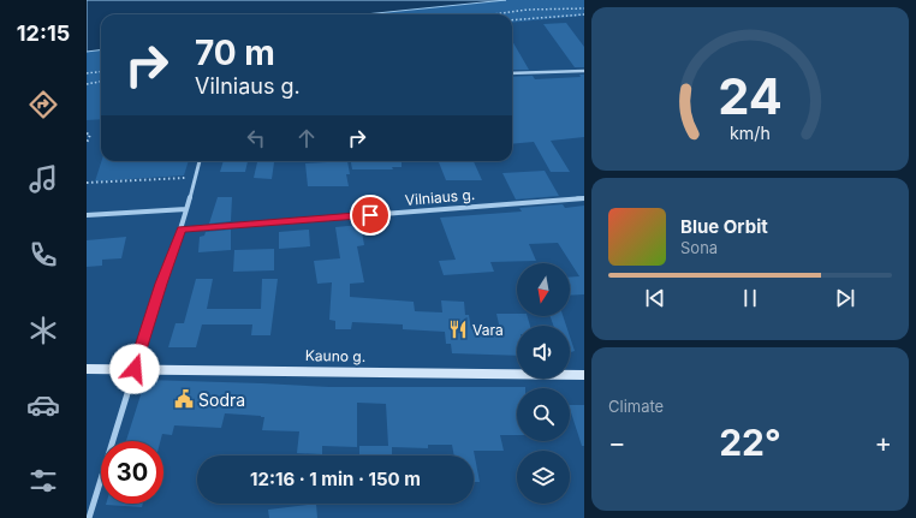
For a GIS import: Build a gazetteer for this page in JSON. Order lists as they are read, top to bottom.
{
  "streets": {
    "main road": ["Kauno g."],
    "street": ["Vilniaus g."]
  },
  "places": {
    "restaurant": ["Vara"],
    "public building": ["Sodra"]
  },
  "north": "bottom",
  "page": {
    "tabs": "12:15",
    "turn": ["70 m", "Vilniaus g."],
    "song": ["Blue Orbit", "Sona"],
    "tile": "Climate",
    "heat": ["−", "22°", "+"],
    "limit": "30",
    "trip": "12:16 · 1 min · 150 m",
    "gauge": ["24", "km/h"]
  }
}
